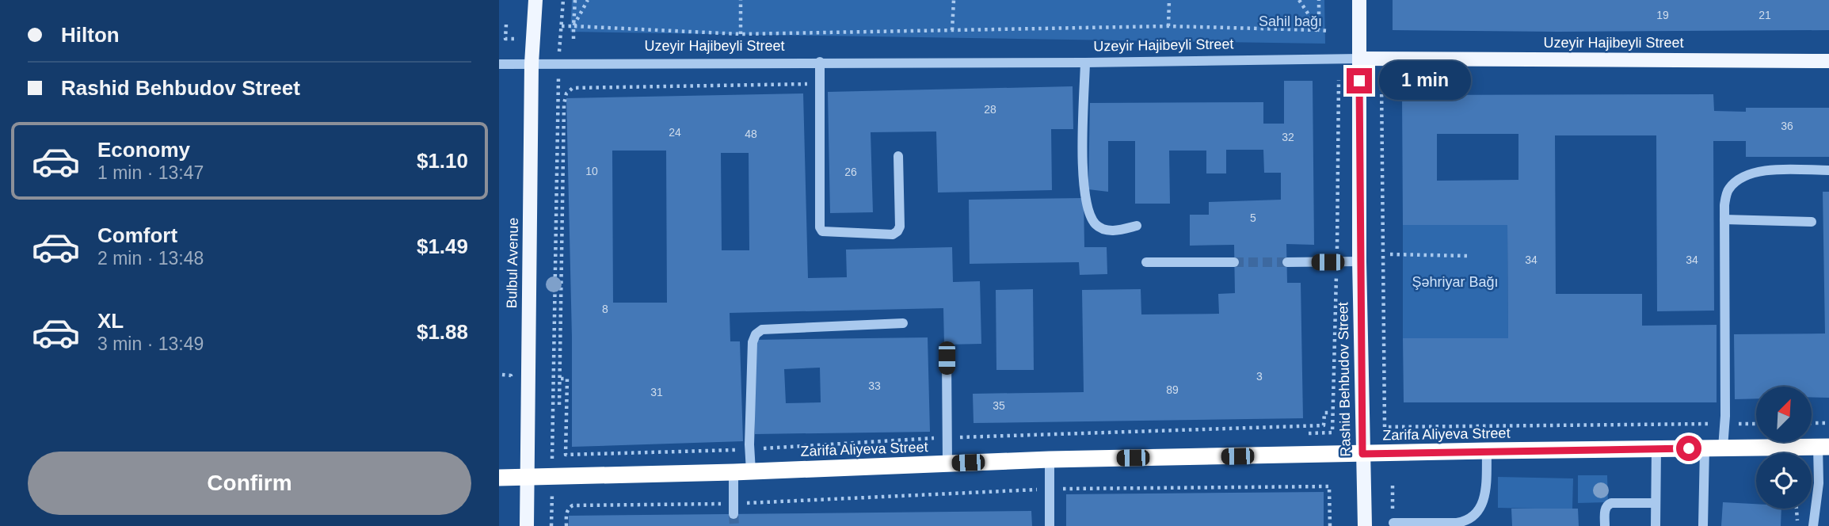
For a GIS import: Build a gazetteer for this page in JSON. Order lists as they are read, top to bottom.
{
  "streets": {
    "highway": ["Zarifa Aliyeva Street"],
    "main road": ["Uzeyir Hajibeyli Street", "Bulbul Avenue", "Rashid Behbudov Street"]
  },
  "crossings": [
    ["Uzeyir Hajibeyli Street", "Bulbul Avenue"],
    ["Uzeyir Hajibeyli Street", "Rashid Behbudov Street"],
    ["Bulbul Avenue", "Zarifa Aliyeva Street"],
    ["Rashid Behbudov Street", "Zarifa Aliyeva Street"]
  ],
  "parks": ["Sahil bağı", "Şəhriyar Bağı"],
  "house_numbers": [
    "19",
    "21",
    "28",
    "36",
    "24",
    "48",
    "32",
    "10",
    "26",
    "5",
    "34",
    "34",
    "8",
    "3",
    "33",
    "89",
    "31",
    "35"
  ],
  "north": "top right",
  "page": {
    "banner": ["Hilton", "Rashid Behbudov Street"],
    "bubble": "1 min",
    "list": [
      {
        "name": "Economy",
        "note": "1 min · 13:47",
        "value": "$1.10"
      },
      {
        "name": "Comfort",
        "note": "2 min · 13:48",
        "value": "$1.49"
      },
      {
        "name": "XL",
        "note": "3 min · 13:49",
        "value": "$1.88"
      }
    ],
    "buttons": "Confirm"
  }
}
